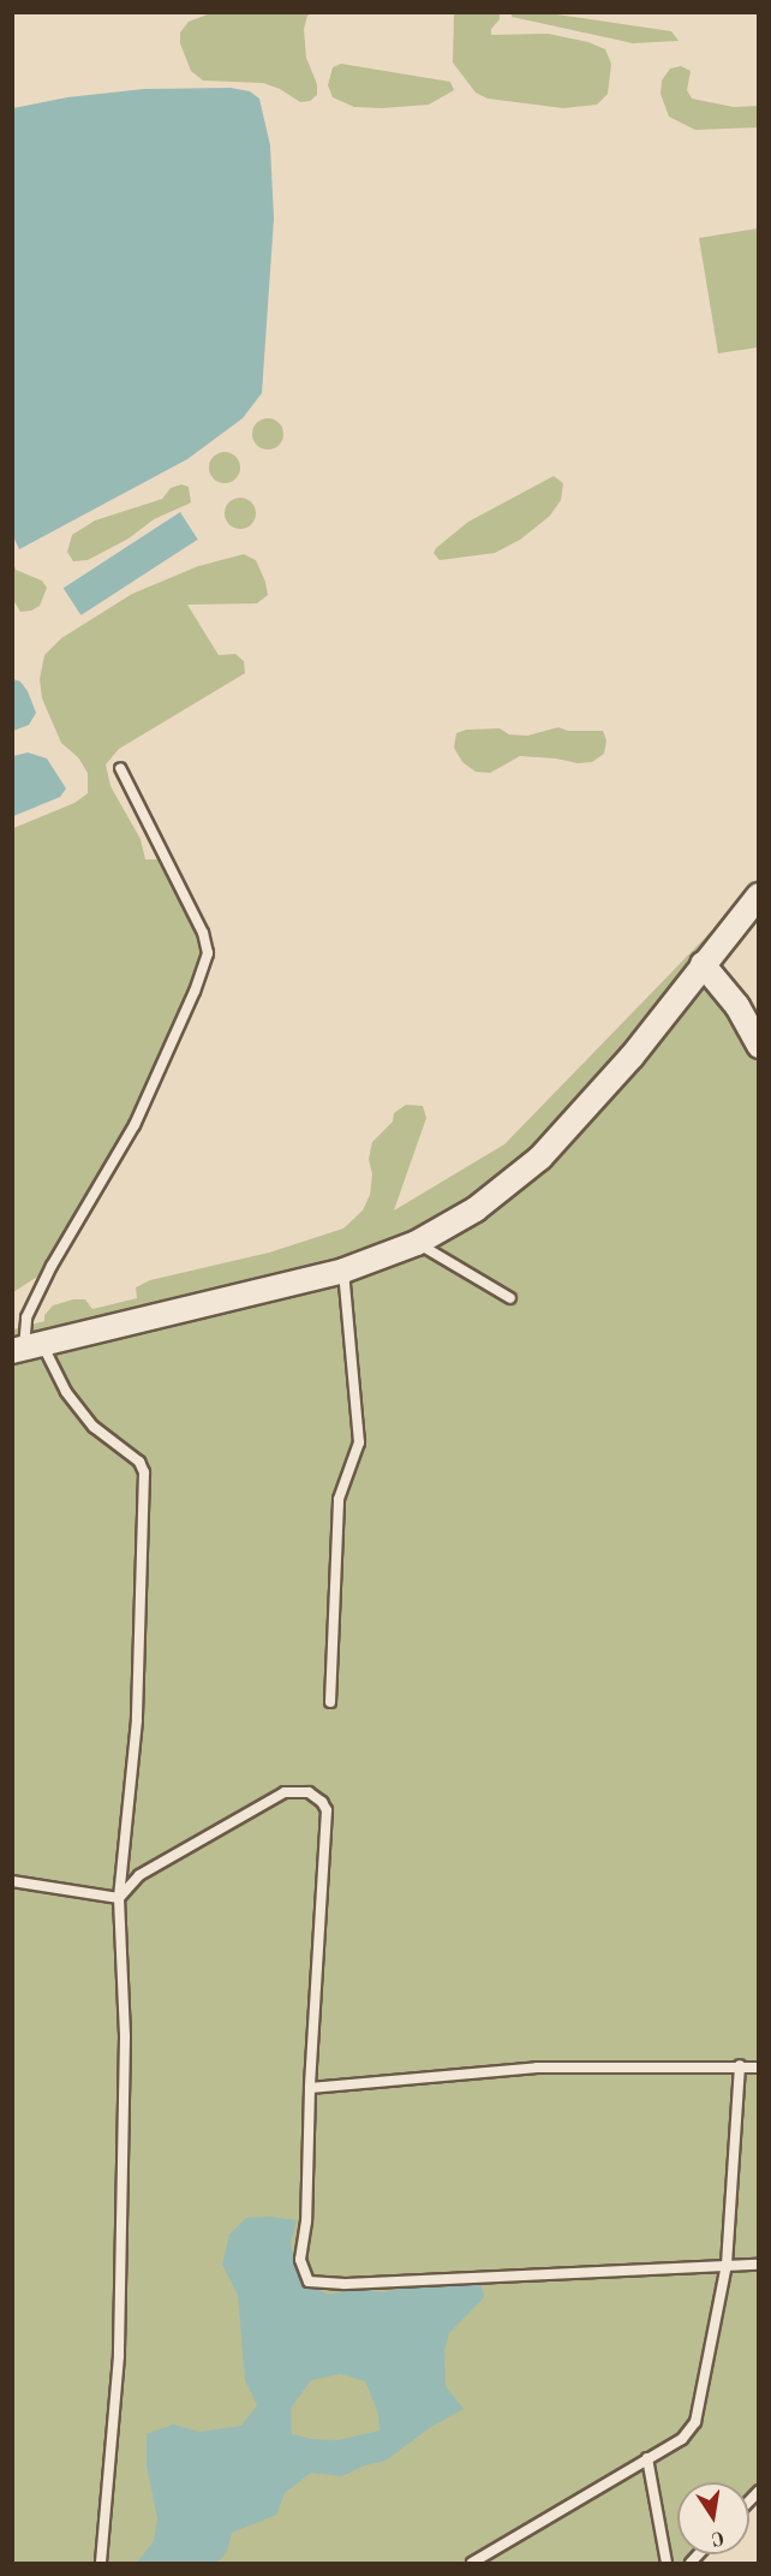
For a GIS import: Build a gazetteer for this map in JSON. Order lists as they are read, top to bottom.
{
  "north": "bottom"
}
